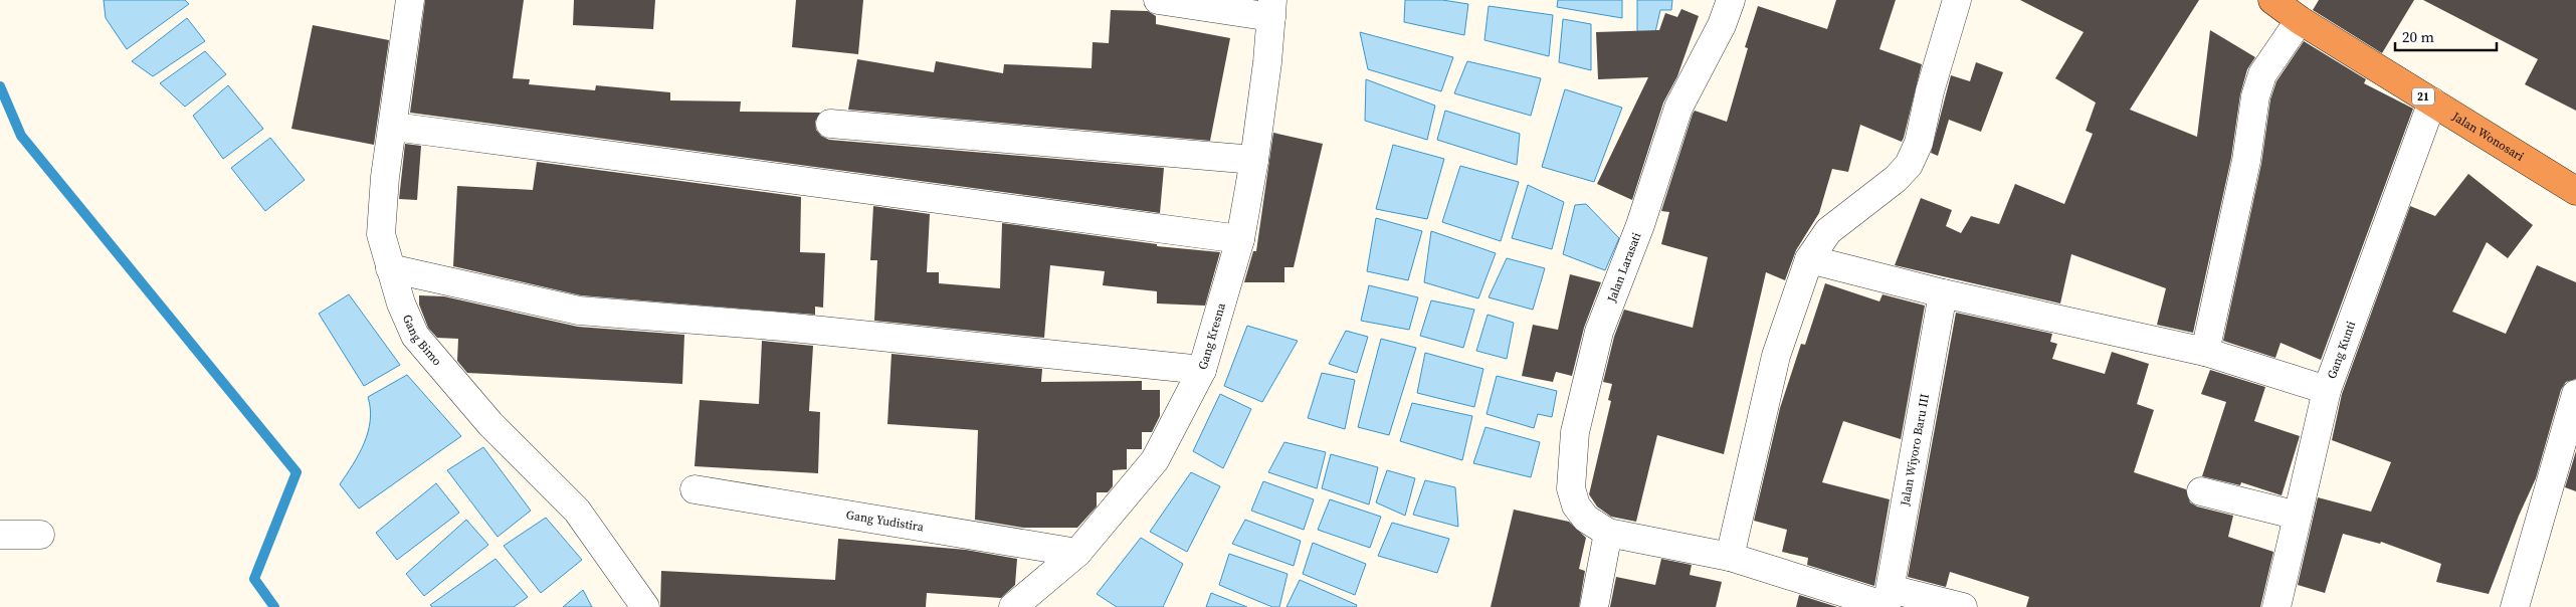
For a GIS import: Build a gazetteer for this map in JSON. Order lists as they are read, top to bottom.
{
  "streets": {
    "highway": ["21", "Jalan Wonosari"],
    "street": [
      "Jalan Larasati",
      "Gang Kresna",
      "Gang Bimo",
      "Gang Kunti",
      "Jalan Wiyoro Baru III",
      "Gang Yudistira"
    ]
  },
  "crossings": [
    ["Jalan Wonosari", "Gang Kunti"],
    ["Gang Kresna", "Gang Yudistira"]
  ],
  "scale_bar": "20 m"
}
